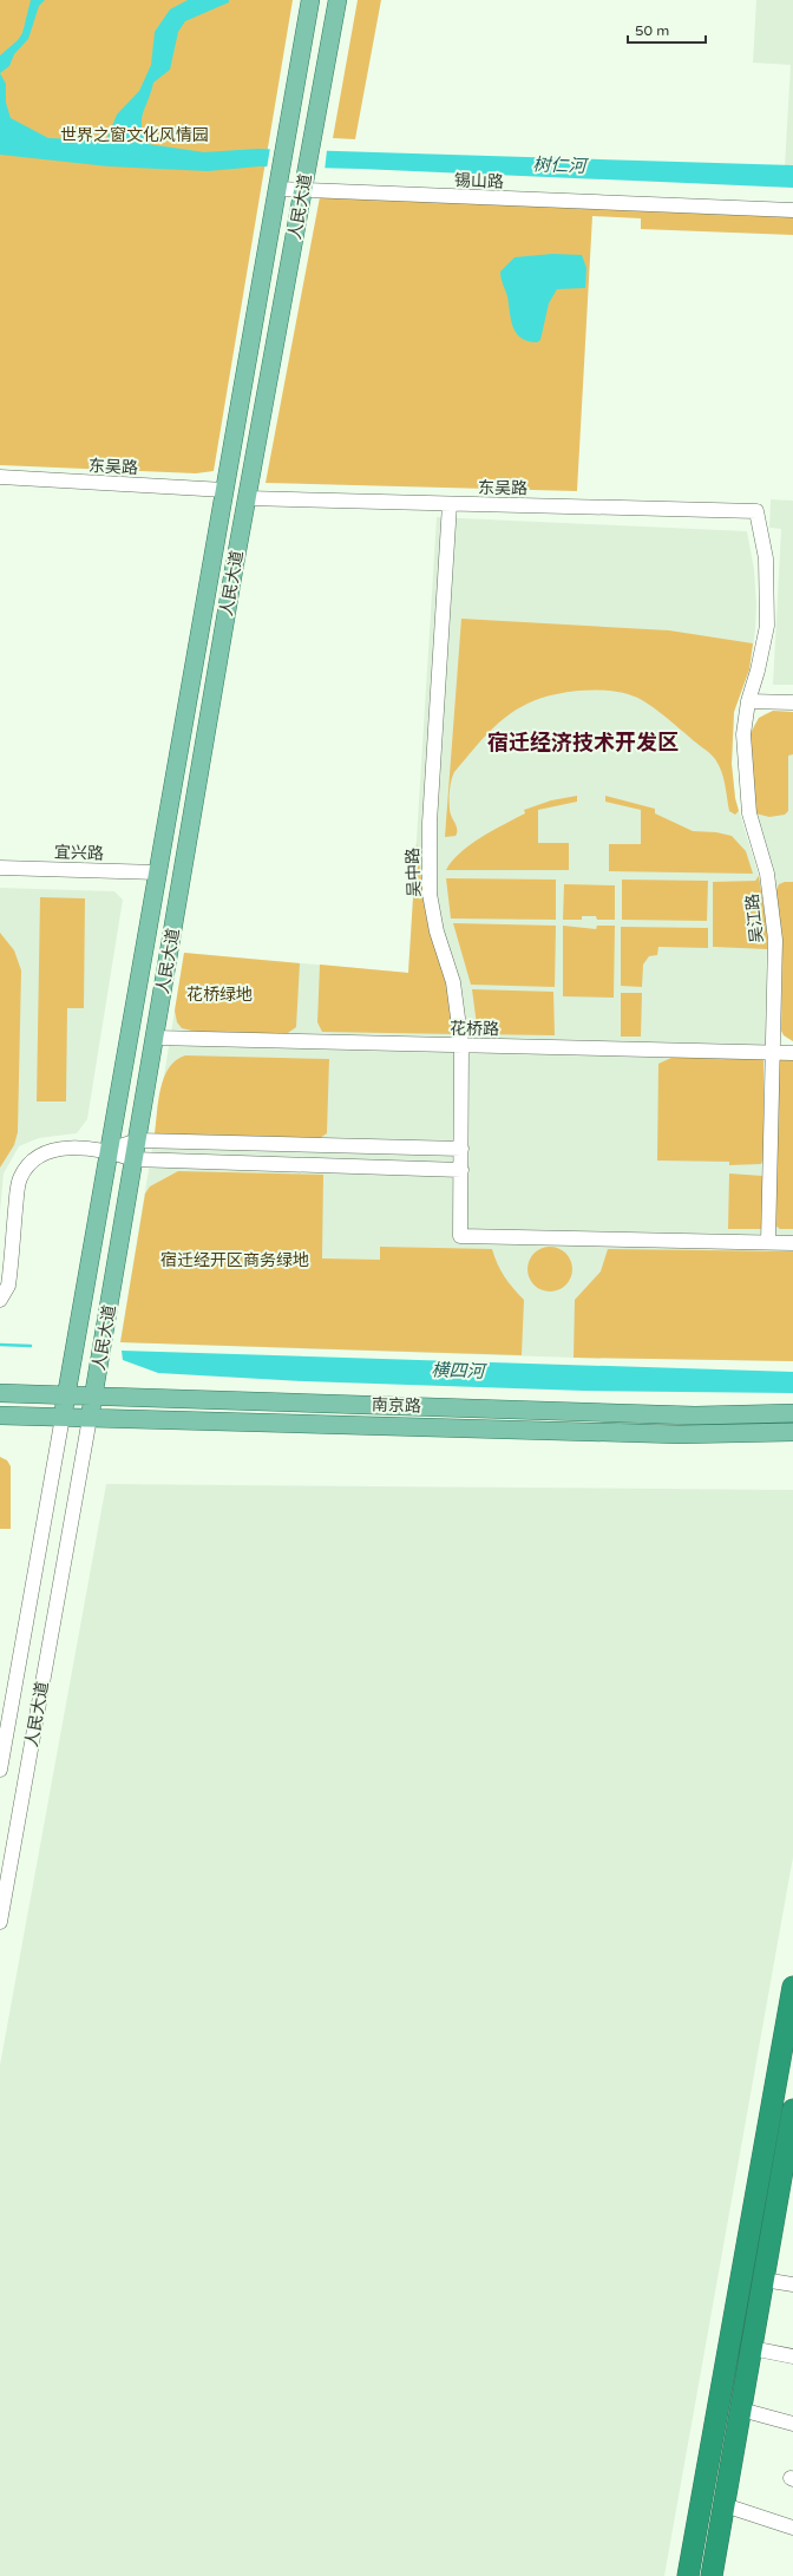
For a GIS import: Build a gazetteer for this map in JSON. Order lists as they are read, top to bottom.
{
  "streets": {
    "main road": ["人民大道", "南京路"],
    "street": [
      "锡山路",
      "东吴路",
      "宜兴路",
      "吴中路",
      "吴江路",
      "花桥路"
    ]
  },
  "crossings": [
    ["锡山路", "人民大道"],
    ["人民大道", "东吴路"],
    ["人民大道", "宜兴路"],
    ["人民大道", "花桥路"],
    ["人民大道", "南京路"],
    ["东吴路", "吴中路"],
    ["东吴路", "吴江路"],
    ["吴中路", "吴江路"],
    ["吴中路", "花桥路"],
    ["吴江路", "花桥路"]
  ],
  "districts": ["宿迁经济技术开发区"],
  "water": ["树仁河", "横四河"],
  "parks": ["世界之窗文化风情园", "花桥绿地", "宿迁经开区商务绿地"],
  "scale_bar": "50 m"
}
